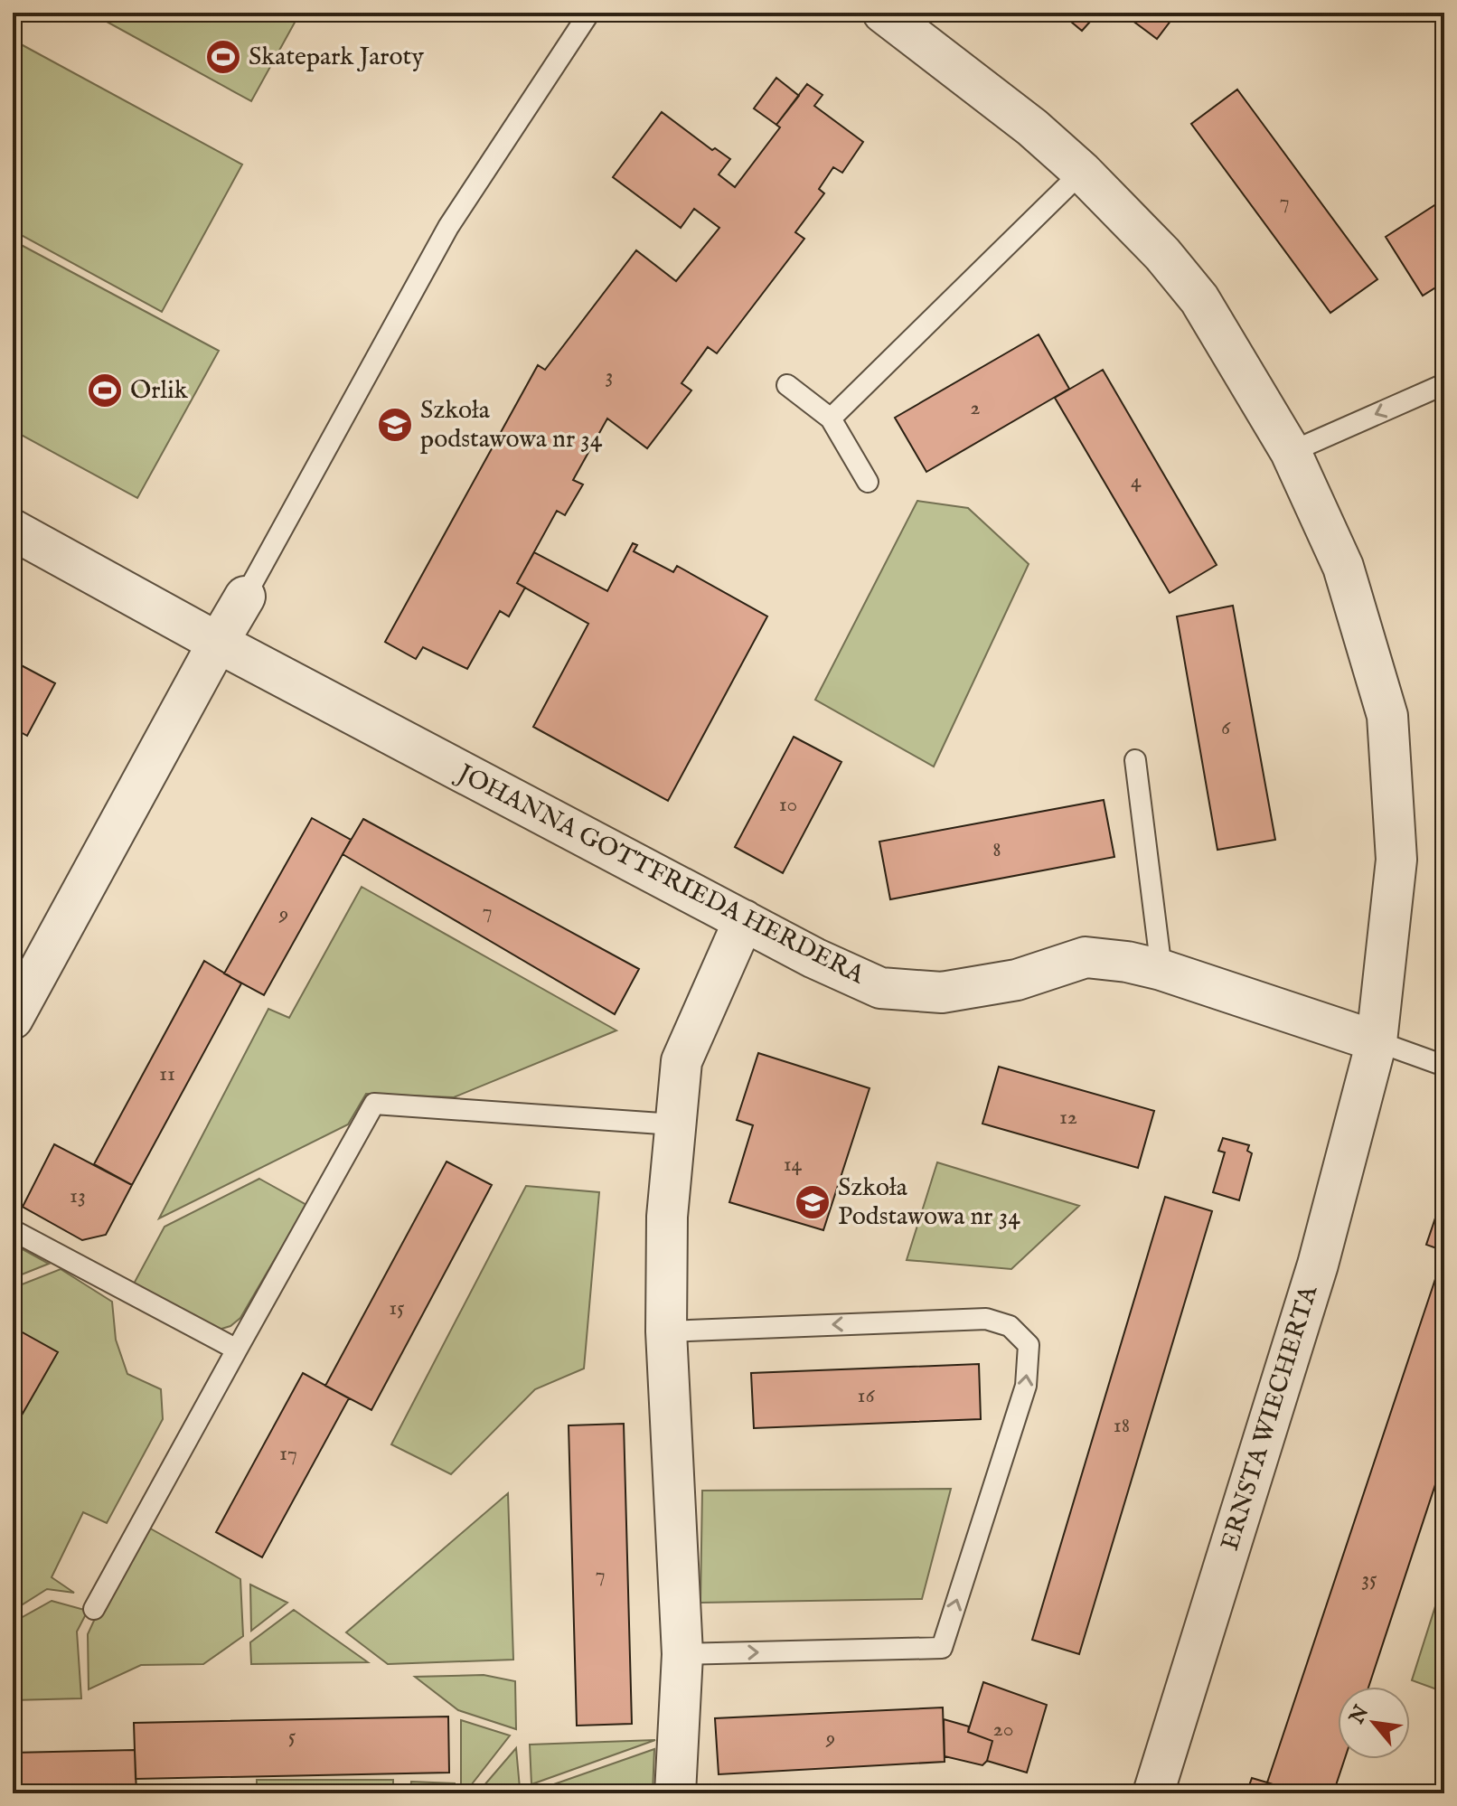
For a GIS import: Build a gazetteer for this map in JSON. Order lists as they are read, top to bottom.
{
  "streets": {
    "street": ["JOHANNA GOTTFRIEDA HERDERA", "ERNSTA WIECHERTA"]
  },
  "crossings": [
    ["JOHANNA GOTTFRIEDA HERDERA", "ERNSTA WIECHERTA"]
  ],
  "places": {
    "sports": ["Skatepark Jaroty", "Orlik"],
    "school or university": ["Szkoła podstawowa nr 34", "Szkoła Podstawowa nr 34"]
  },
  "house_numbers": [
    "7",
    "3",
    "2",
    "4",
    "6",
    "10",
    "8",
    "7",
    "9",
    "11",
    "12",
    "14",
    "13",
    "15",
    "16",
    "18",
    "17",
    "7",
    "35",
    "20",
    "5",
    "9"
  ],
  "north": "top left"
}
